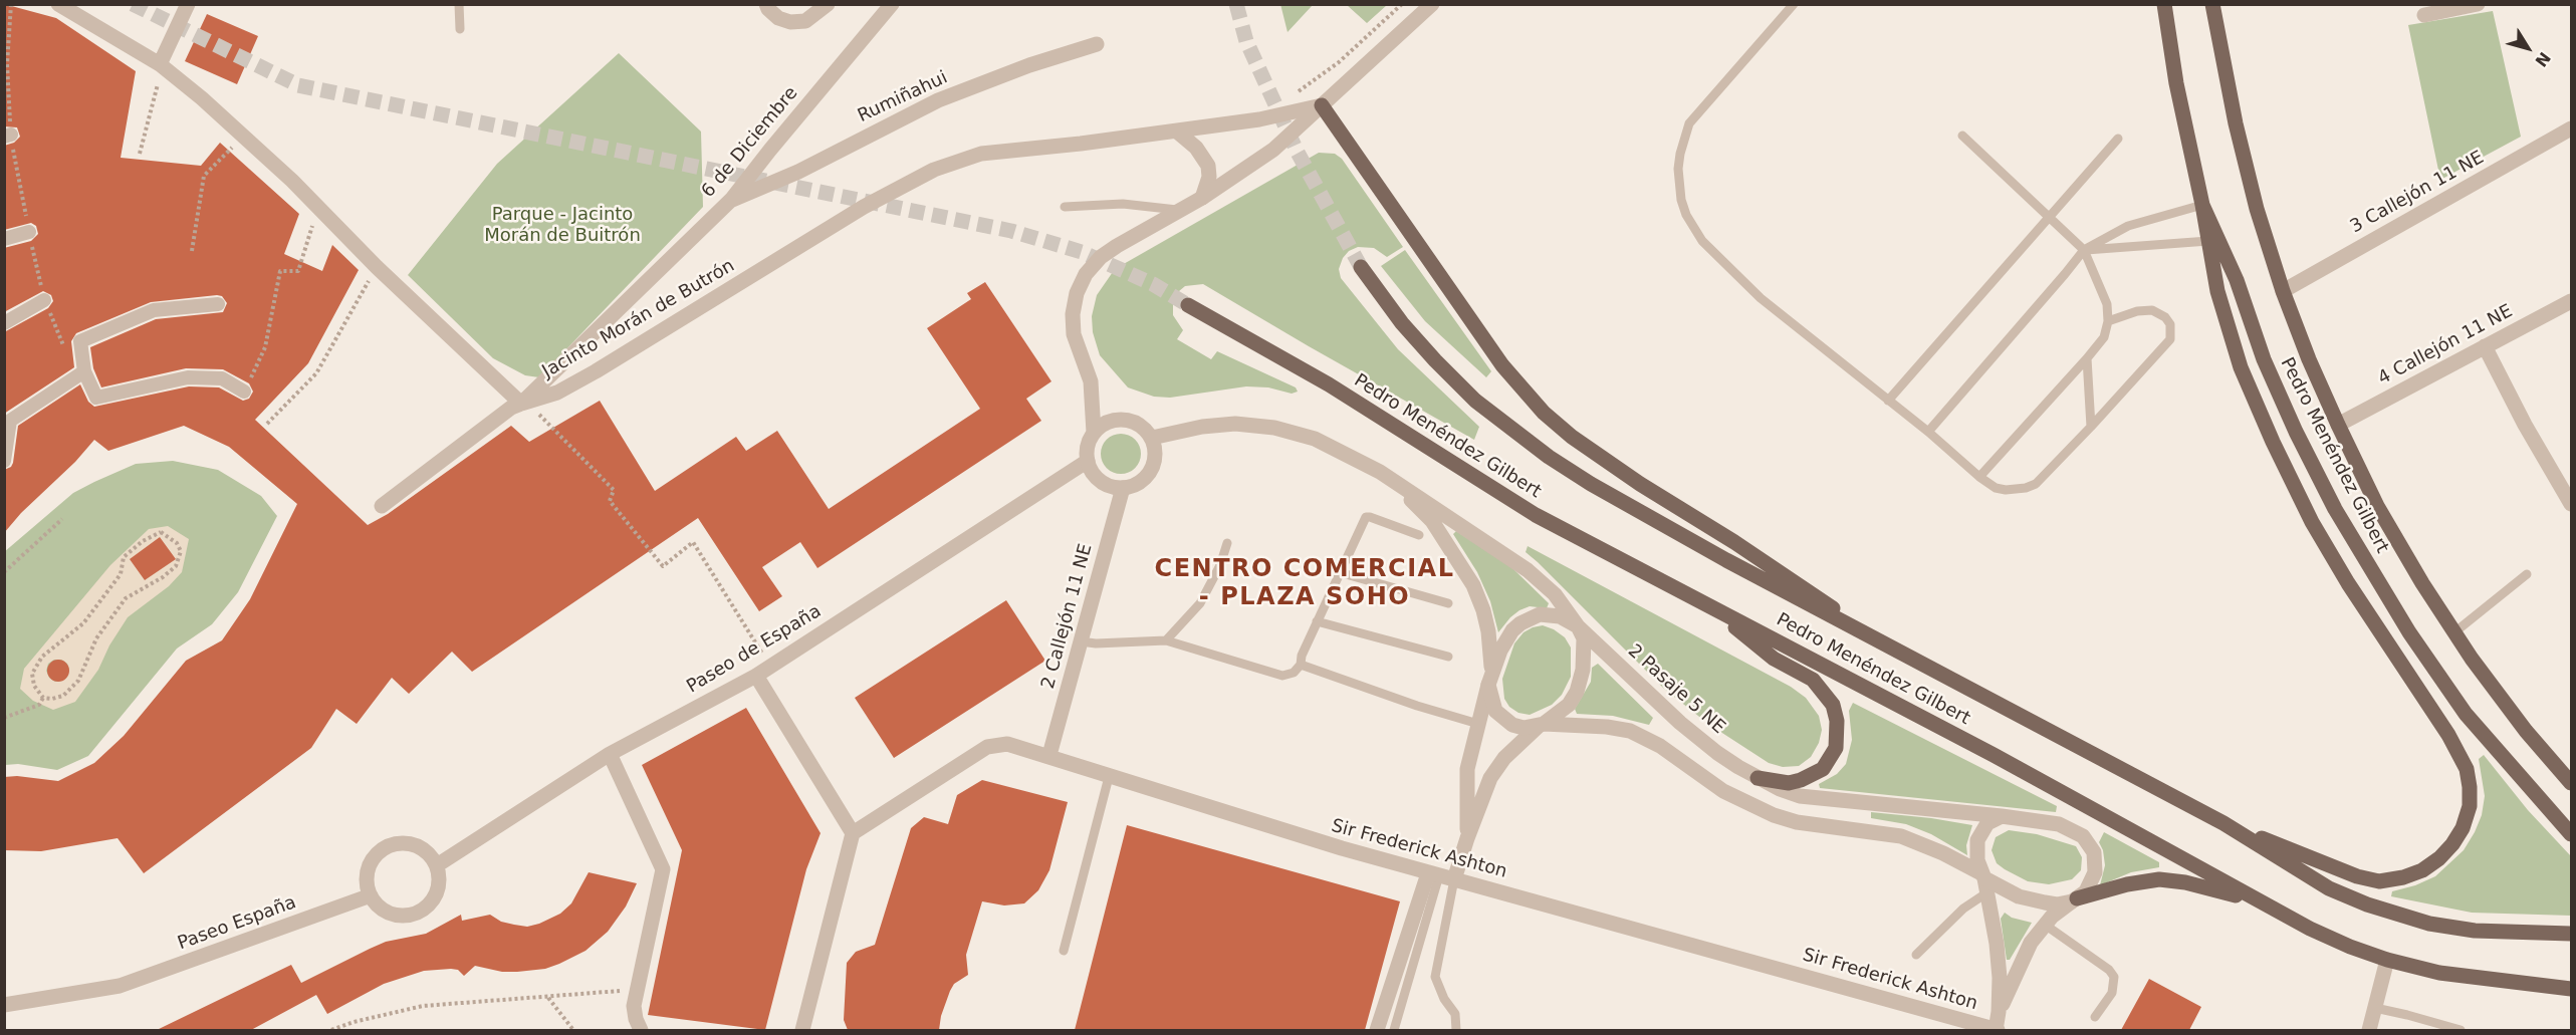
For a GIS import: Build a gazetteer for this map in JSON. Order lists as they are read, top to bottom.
{
  "streets": {
    "main road": ["Pedro Menéndez Gilbert"],
    "street": [
      "Rumiñahui",
      "6 de Diciembre",
      "3 Callejón 11 NE",
      "Jacinto Morán de Butrón",
      "4 Callejón 11 NE",
      "2 Callejón 11 NE",
      "Paseo de España",
      "2 Pasaje 5 NE",
      "Sir Frederick Ashton",
      "Paseo España"
    ]
  },
  "crossings": [
    ["Rumiñahui", "6 de Diciembre"],
    ["6 de Diciembre", "Jacinto Morán de Butrón"],
    ["3 Callejón 11 NE", "Pedro Menéndez Gilbert"],
    ["Jacinto Morán de Butrón", "2 Callejón 11 NE"],
    ["Jacinto Morán de Butrón", "Paseo de España"],
    ["Jacinto Morán de Butrón", "2 Pasaje 5 NE"],
    ["4 Callejón 11 NE", "Pedro Menéndez Gilbert"],
    ["2 Callejón 11 NE", "Paseo de España"],
    ["2 Callejón 11 NE", "2 Pasaje 5 NE"],
    ["2 Callejón 11 NE", "Sir Frederick Ashton"],
    ["Paseo de España", "2 Pasaje 5 NE"],
    ["Paseo de España", "Paseo España"]
  ],
  "districts": ["CENTRO COMERCIAL - PLAZA SOHO"],
  "parks": ["Parque - Jacinto Morán de Buitrón"],
  "north": "bottom right"
}
